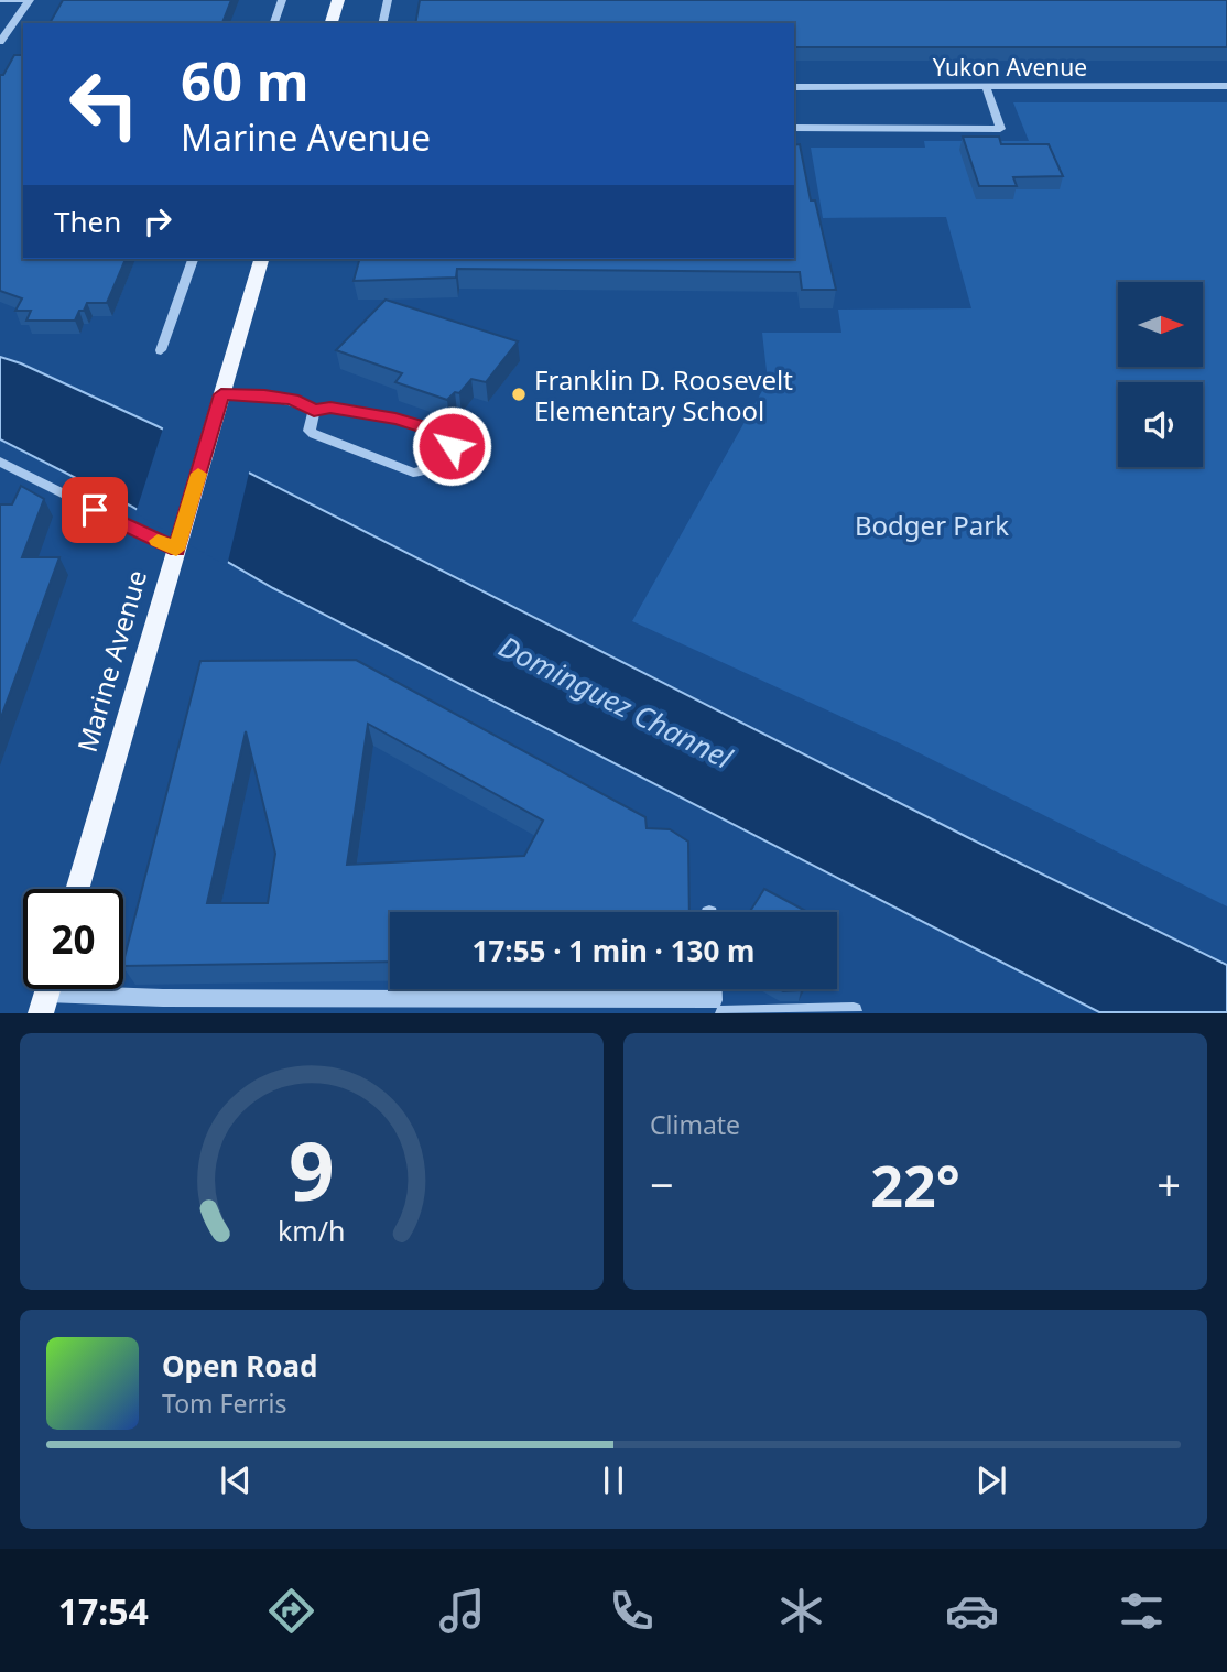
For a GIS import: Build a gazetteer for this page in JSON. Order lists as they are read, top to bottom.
{
  "streets": {
    "main road": ["Marine Avenue"],
    "street": ["Yukon Avenue"]
  },
  "water": ["Dominguez Channel"],
  "parks": ["Bodger Park"],
  "places": ["Franklin D. Roosevelt Elementary School"],
  "north": "right",
  "page": {
    "turn": ["60 m", "Marine Avenue"],
    "then": "Then",
    "limit": "20",
    "trip": "17:55 · 1 min · 130 m",
    "tile": "Climate",
    "heat": ["−", "22°", "+"],
    "song": ["Open Road", "Tom Ferris"],
    "tabs": "17:54",
    "gauge": ["9", "km/h"]
  }
}
